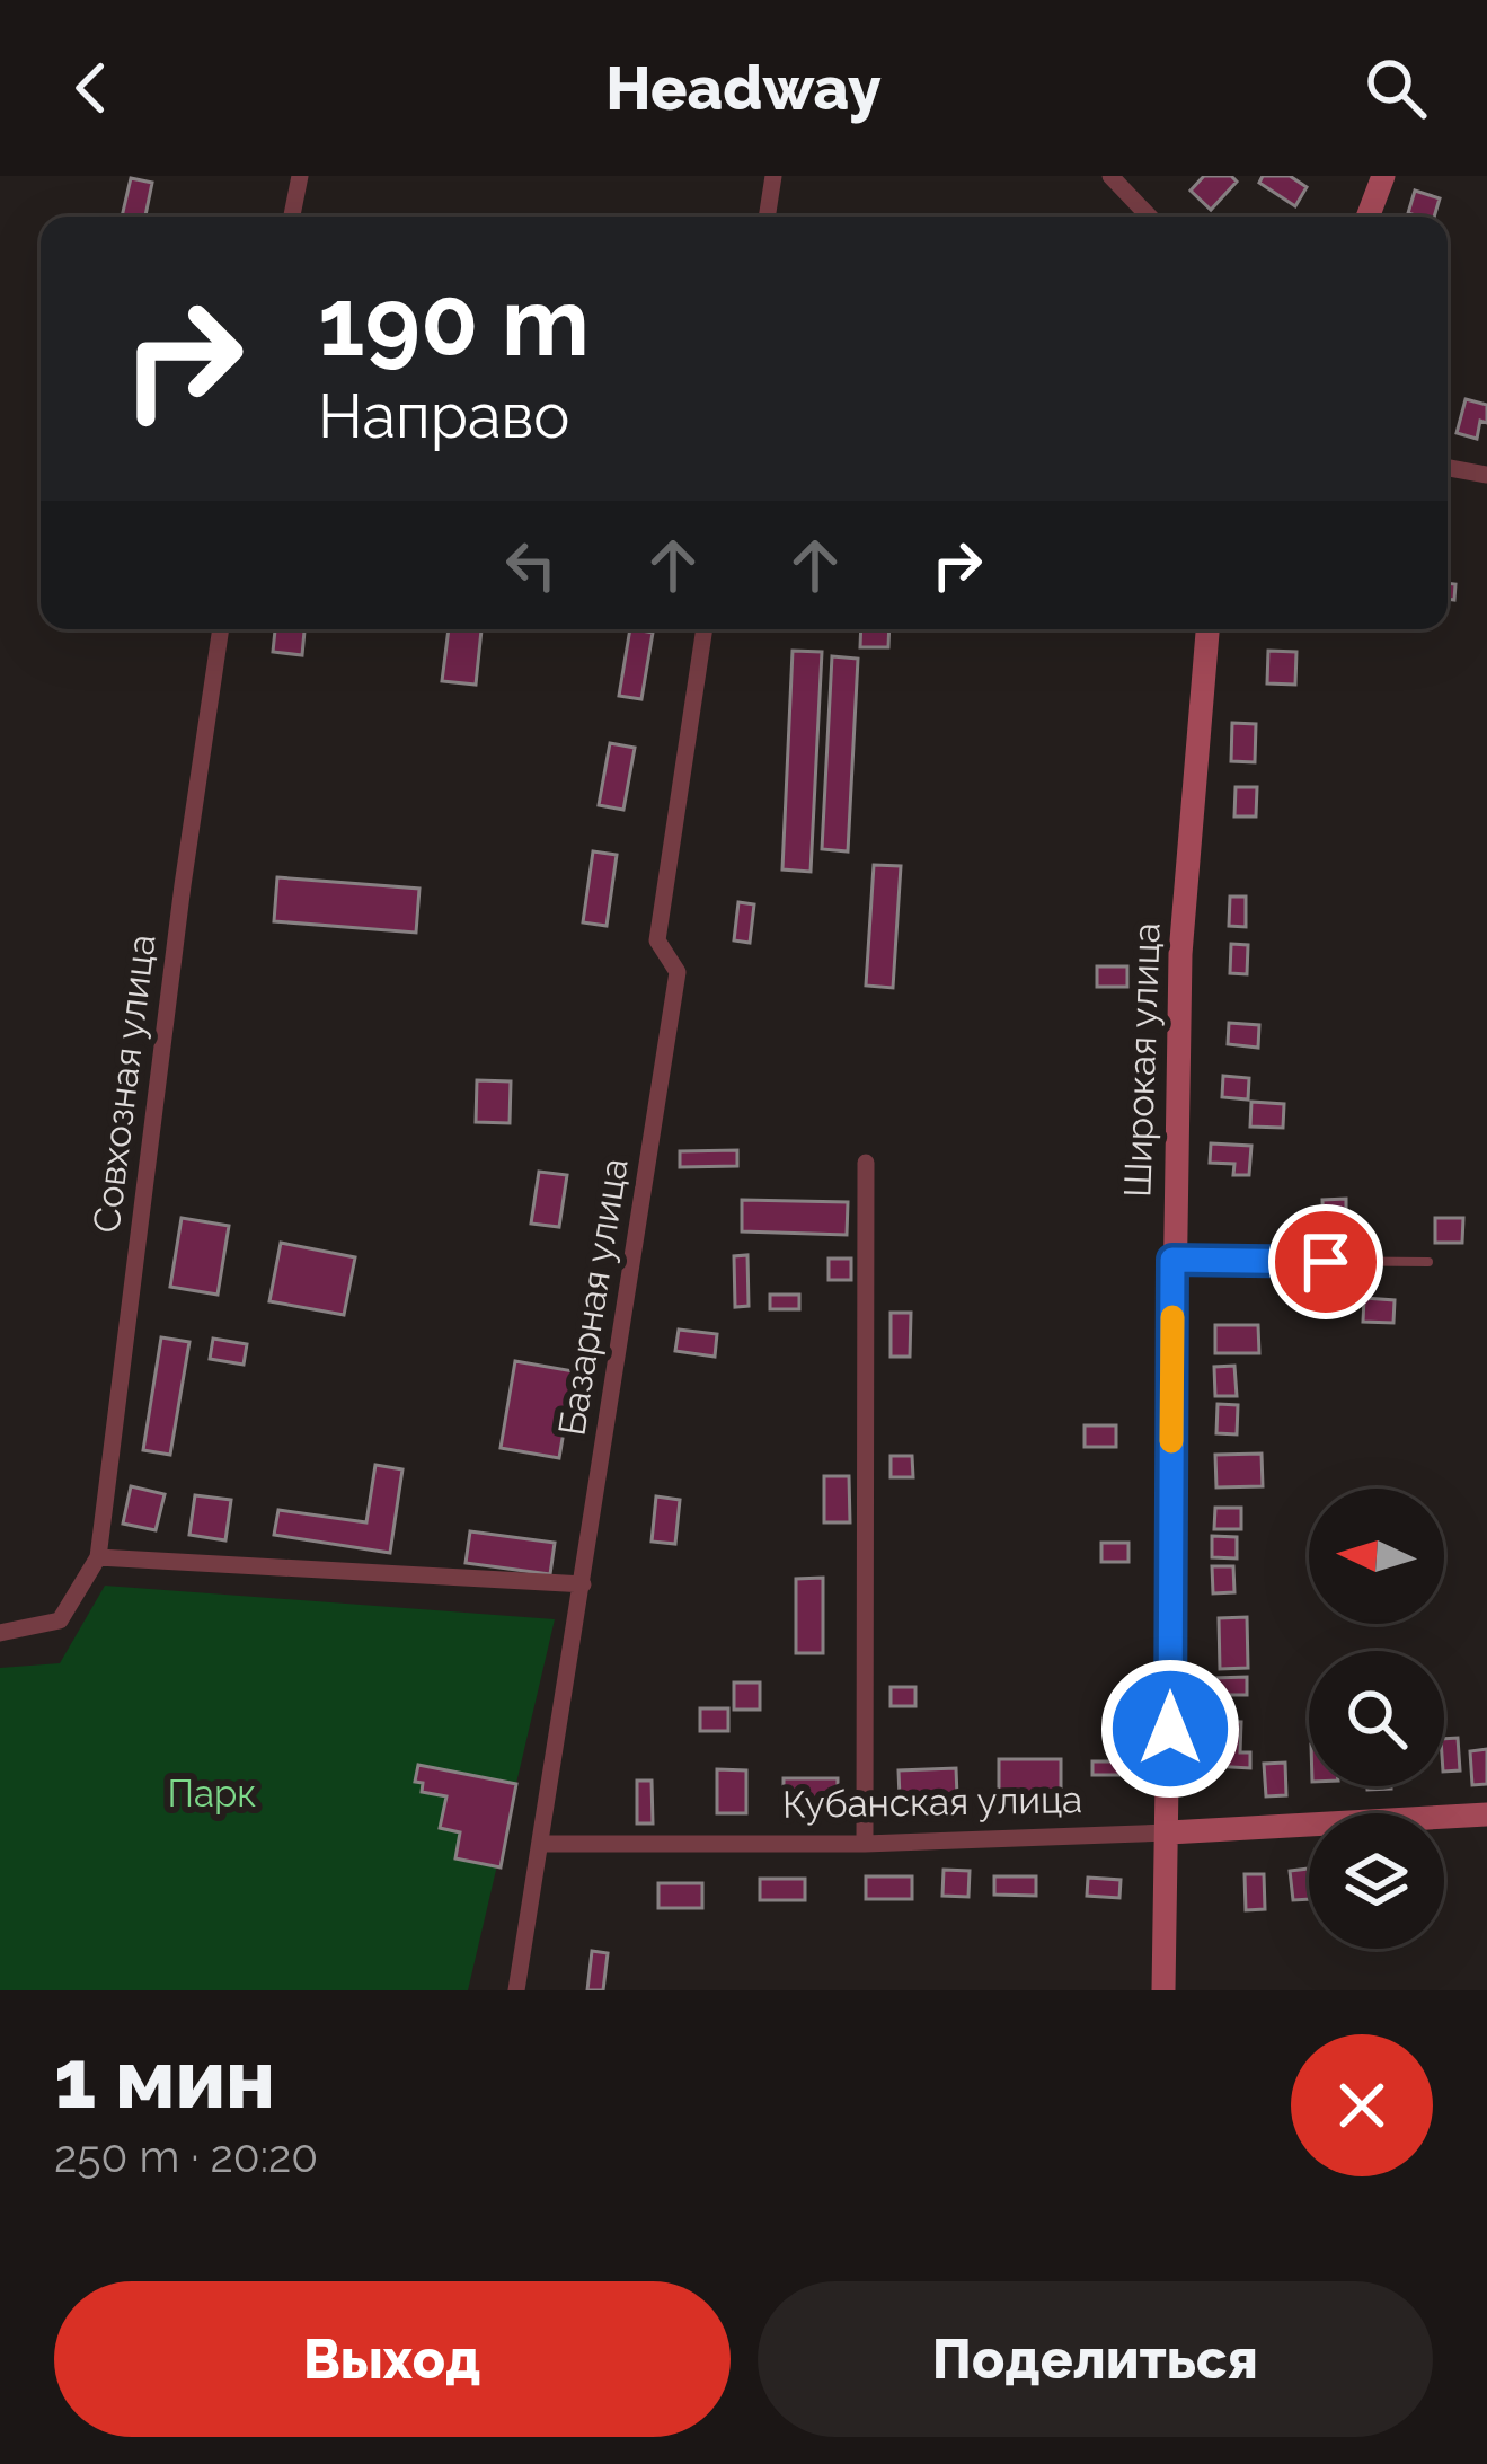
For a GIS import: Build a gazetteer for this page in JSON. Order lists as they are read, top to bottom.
{
  "streets": {
    "street": [
      "Широкая улица",
      "Совхозная улица",
      "Базарная улица",
      "Кубанская улица"
    ]
  },
  "crossings": [
    ["Широкая улица", "Кубанская улица"],
    ["Базарная улица", "Кубанская улица"]
  ],
  "parks": ["Парк"],
  "north": "left",
  "page": {
    "header": "Headway",
    "turn": ["190 m", "Направо"],
    "heading": ["1 мин", "250 m · 20:20"],
    "buttons": ["Выход", "Поделиться"]
  }
}
